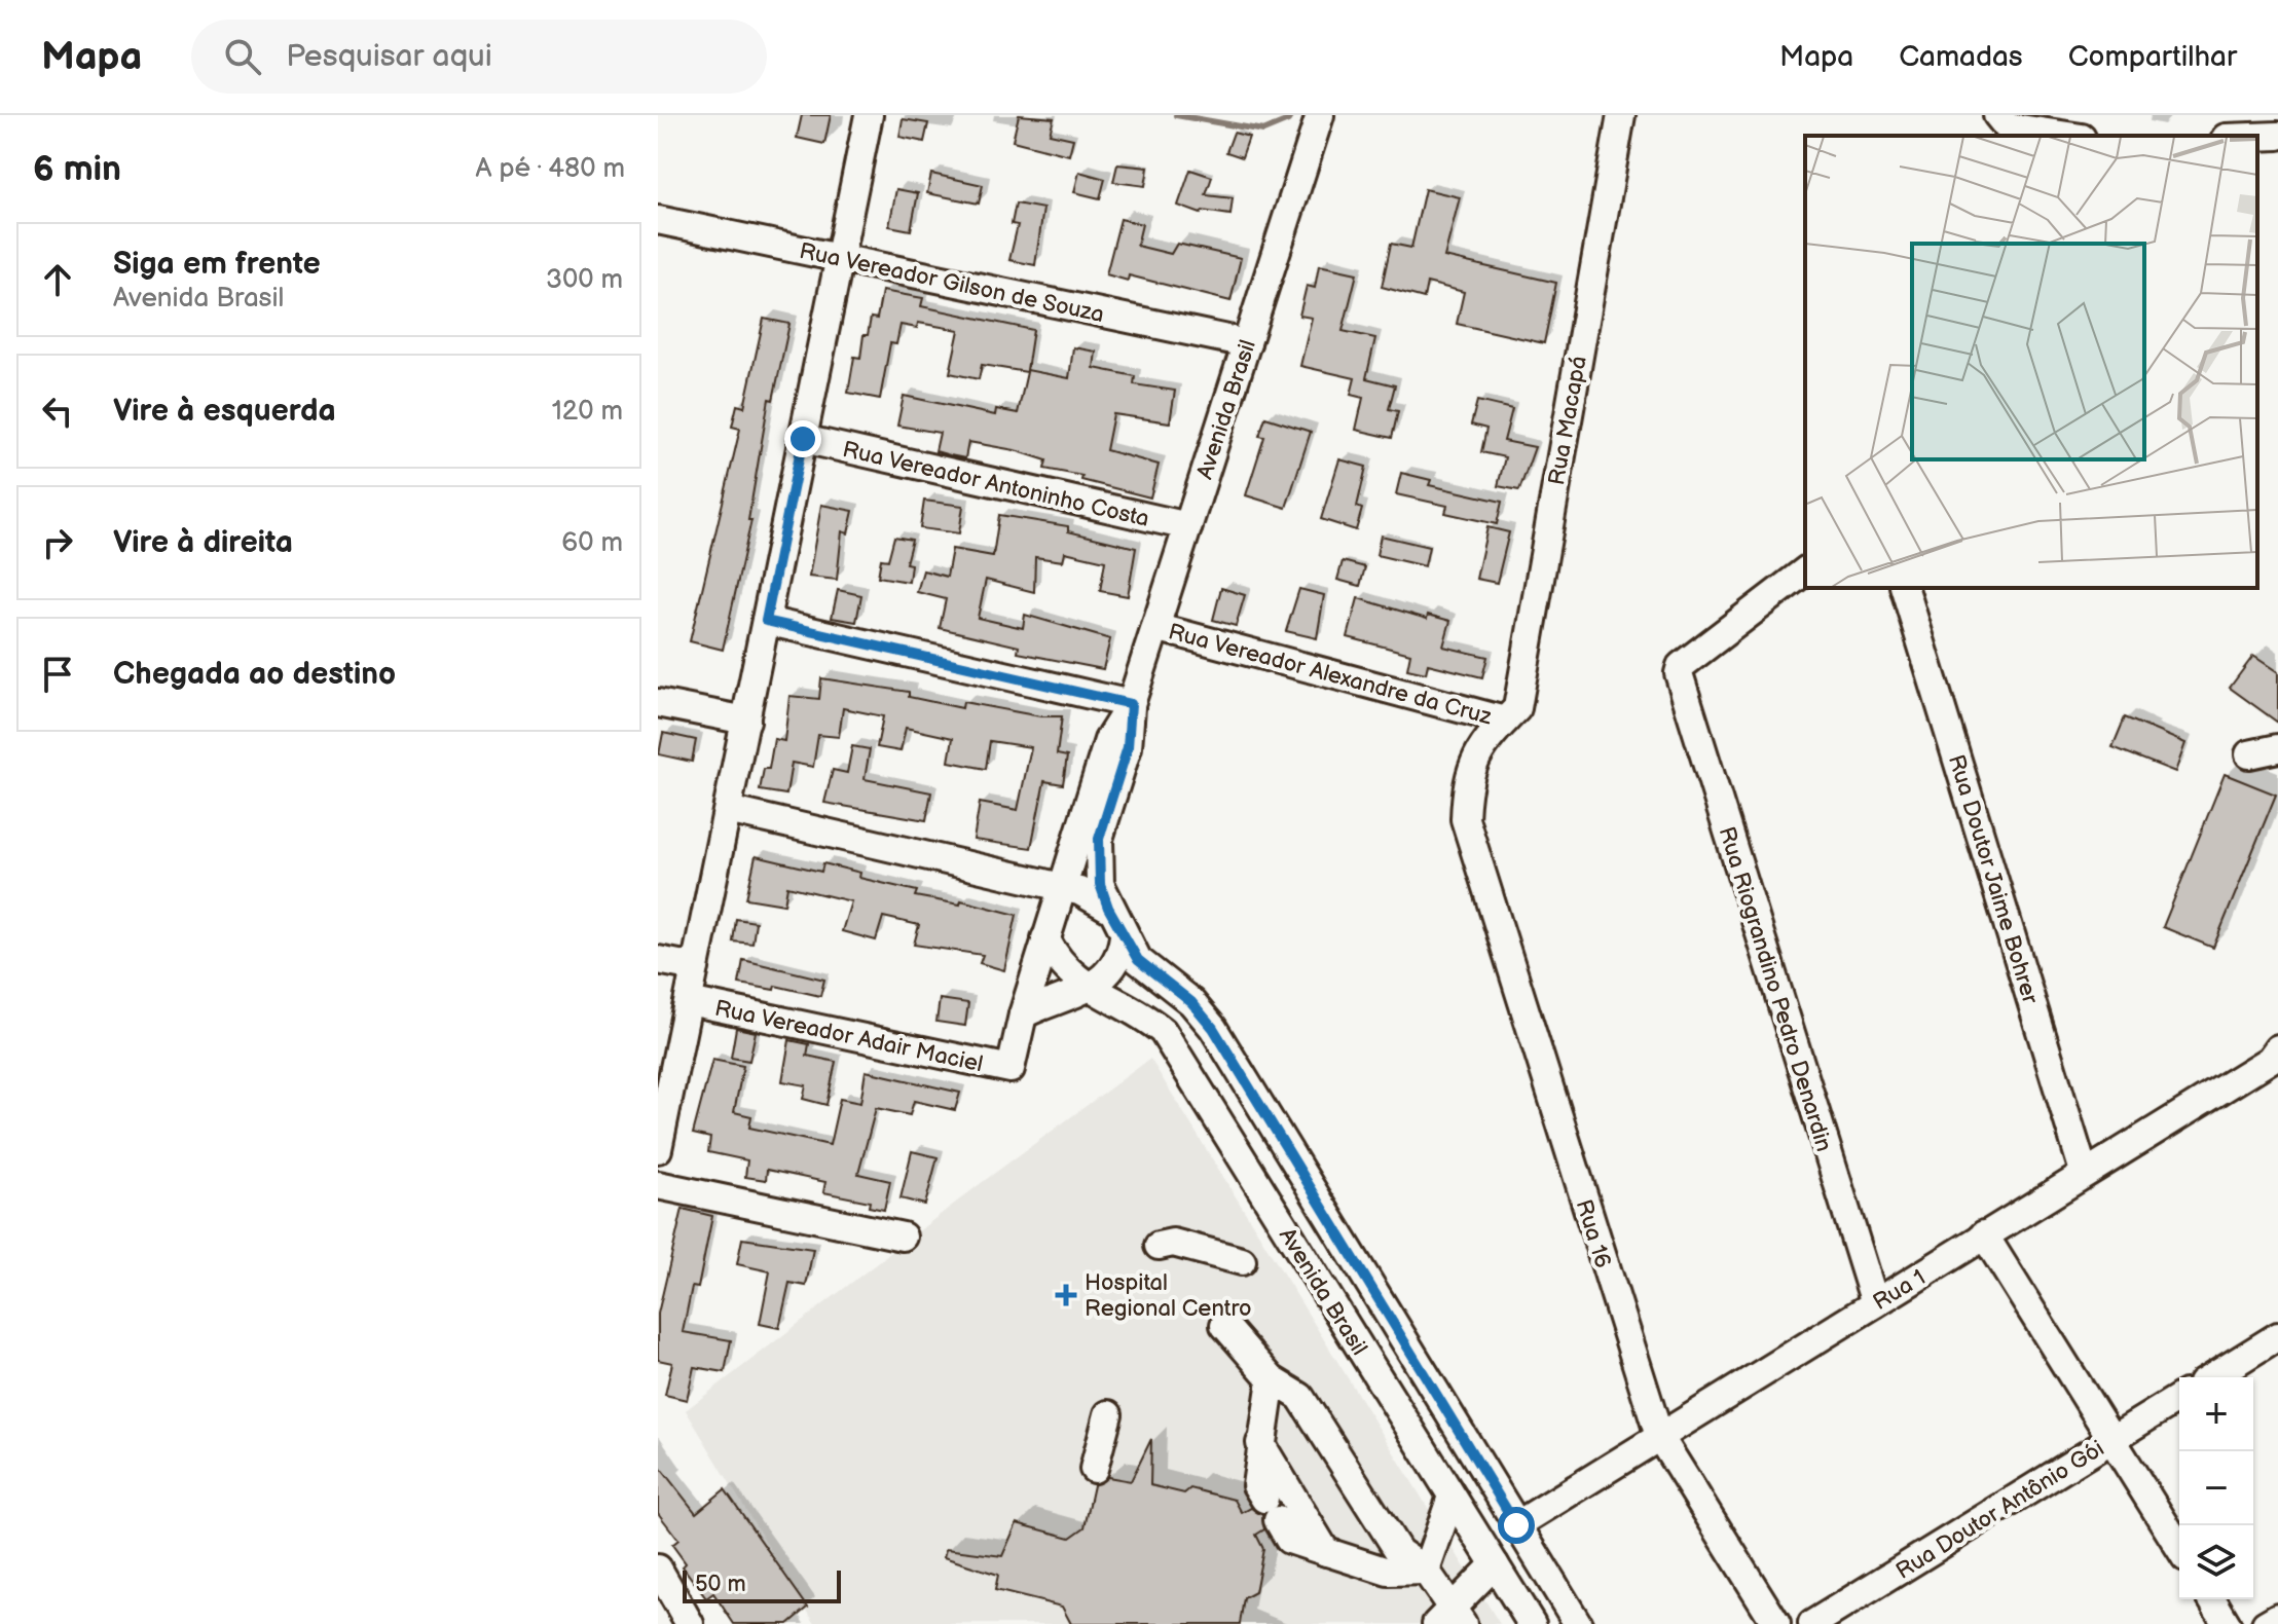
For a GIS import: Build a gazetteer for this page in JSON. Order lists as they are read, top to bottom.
{
  "streets": {
    "street": [
      "Rua Vereador Gilson de Souza",
      "Avenida Brasil",
      "Rua Macapá",
      "Rua Vereador Antoninho Costa",
      "Rua Vereador Alexandre da Cruz",
      "Rua Doutor Jaime Bohrer",
      "Rua Riograndino Pedro Denardin",
      "Rua Vereador Adair Maciel",
      "Rua 16",
      "Rua 1",
      "Rua Doutor Antônio Gói"
    ]
  },
  "crossings": [
    ["Rua Vereador Gilson de Souza", "Avenida Brasil"],
    ["Avenida Brasil", "Rua Vereador Antoninho Costa"],
    ["Avenida Brasil", "Rua Vereador Alexandre da Cruz"],
    ["Avenida Brasil", "Rua Vereador Adair Maciel"],
    ["Avenida Brasil", "Rua 1"],
    ["Rua Macapá", "Rua Vereador Alexandre da Cruz"],
    ["Rua Macapá", "Rua 16"],
    ["Rua Doutor Jaime Bohrer", "Rua 1"],
    ["Rua Riograndino Pedro Denardin", "Rua 1"],
    ["Rua 16", "Rua 1"]
  ],
  "places": {
    "health": ["Hospital Regional Centro"]
  },
  "scale_bar": "50 m",
  "page": {
    "header": "Mapa",
    "search": "Pesquisar aqui",
    "nav": ["Mapa", "Camadas", "Compartilhar"],
    "heading": ["6 min", "A pé · 480 m"],
    "list": [
      ["Siga em frente", "Avenida Brasil", "300 m"],
      ["Vire à esquerda", "120 m"],
      ["Vire à direita", "60 m"],
      "Chegada ao destino"
    ],
    "map_buttons": ["+", "−"],
    "scale": "50 m"
  }
}
